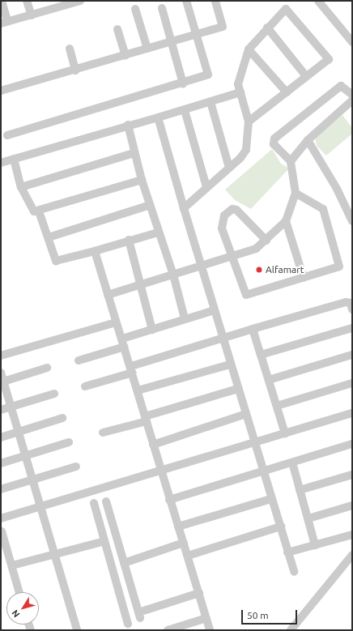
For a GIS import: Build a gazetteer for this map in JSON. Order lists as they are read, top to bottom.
{
  "places": ["Alfamart"],
  "scale_bar": "50 m",
  "north": "bottom left"
}
